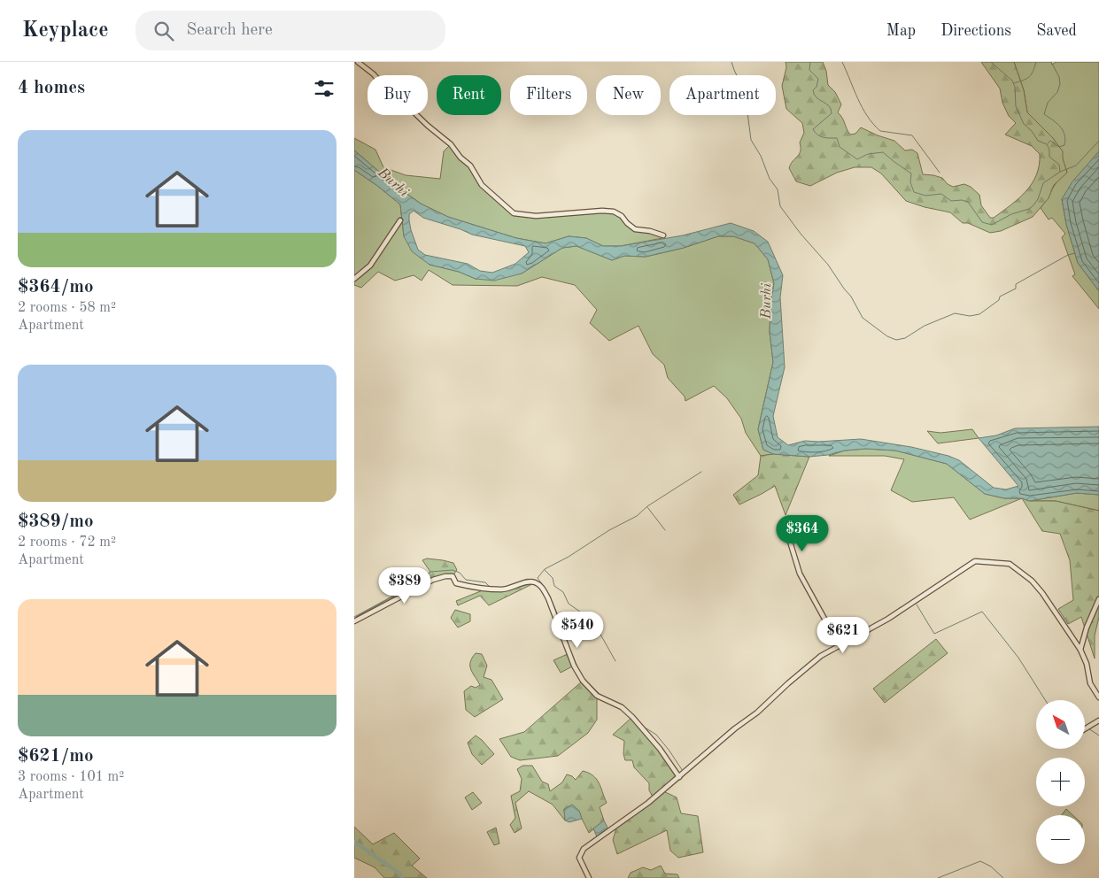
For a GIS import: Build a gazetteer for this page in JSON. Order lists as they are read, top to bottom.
{
  "water": ["Burhi"],
  "north": "top left",
  "page": {
    "header": "Keyplace",
    "search": "Search here",
    "nav": ["Map", "Directions", "Saved"],
    "heading": "4 homes",
    "chip": [
      "Buy",
      "Rent",
      "Filters",
      "New",
      "Apartment"
    ],
    "list": [
      {
        "name": "$364/mo",
        "note": "2 rooms · 58 m² · Apartment"
      },
      {
        "name": "$389/mo",
        "note": "2 rooms · 72 m² · Apartment"
      },
      {
        "name": "$621/mo",
        "note": "3 rooms · 101 m² · Apartment"
      }
    ],
    "price": [
      "$364",
      "$389",
      "$540",
      "$621"
    ],
    "map_buttons": ["+", "−"]
  }
}
